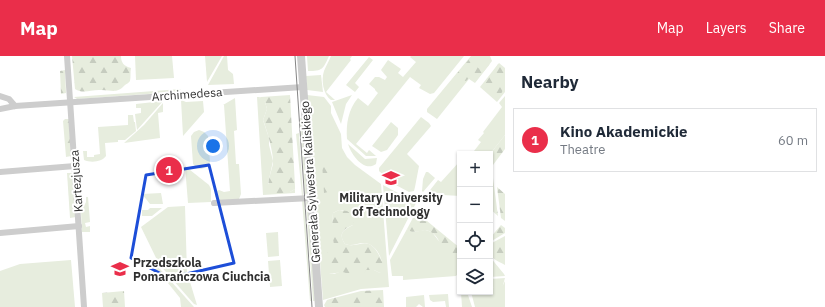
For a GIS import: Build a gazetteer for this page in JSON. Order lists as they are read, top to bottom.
{
  "streets": {
    "street": ["Archimedesa", "Kartezjusza", "Generała Sylwestra Kaliskiego"]
  },
  "crossings": [
    ["Archimedesa", "Kartezjusza"],
    ["Archimedesa", "Generała Sylwestra Kaliskiego"]
  ],
  "places": {
    "school or university": ["Military University of Technology", "Przedszkola Pomarańczowa Ciuchcia"]
  },
  "page": {
    "header": "Map",
    "nav": ["Map", "Layers", "Share"],
    "heading": "Nearby",
    "list": [
      {
        "mark": "1",
        "name": "Kino Akademickie",
        "note": "Theatre",
        "value": "60 m"
      }
    ],
    "map_buttons": ["+", "−"],
    "pins": "1"
  }
}
